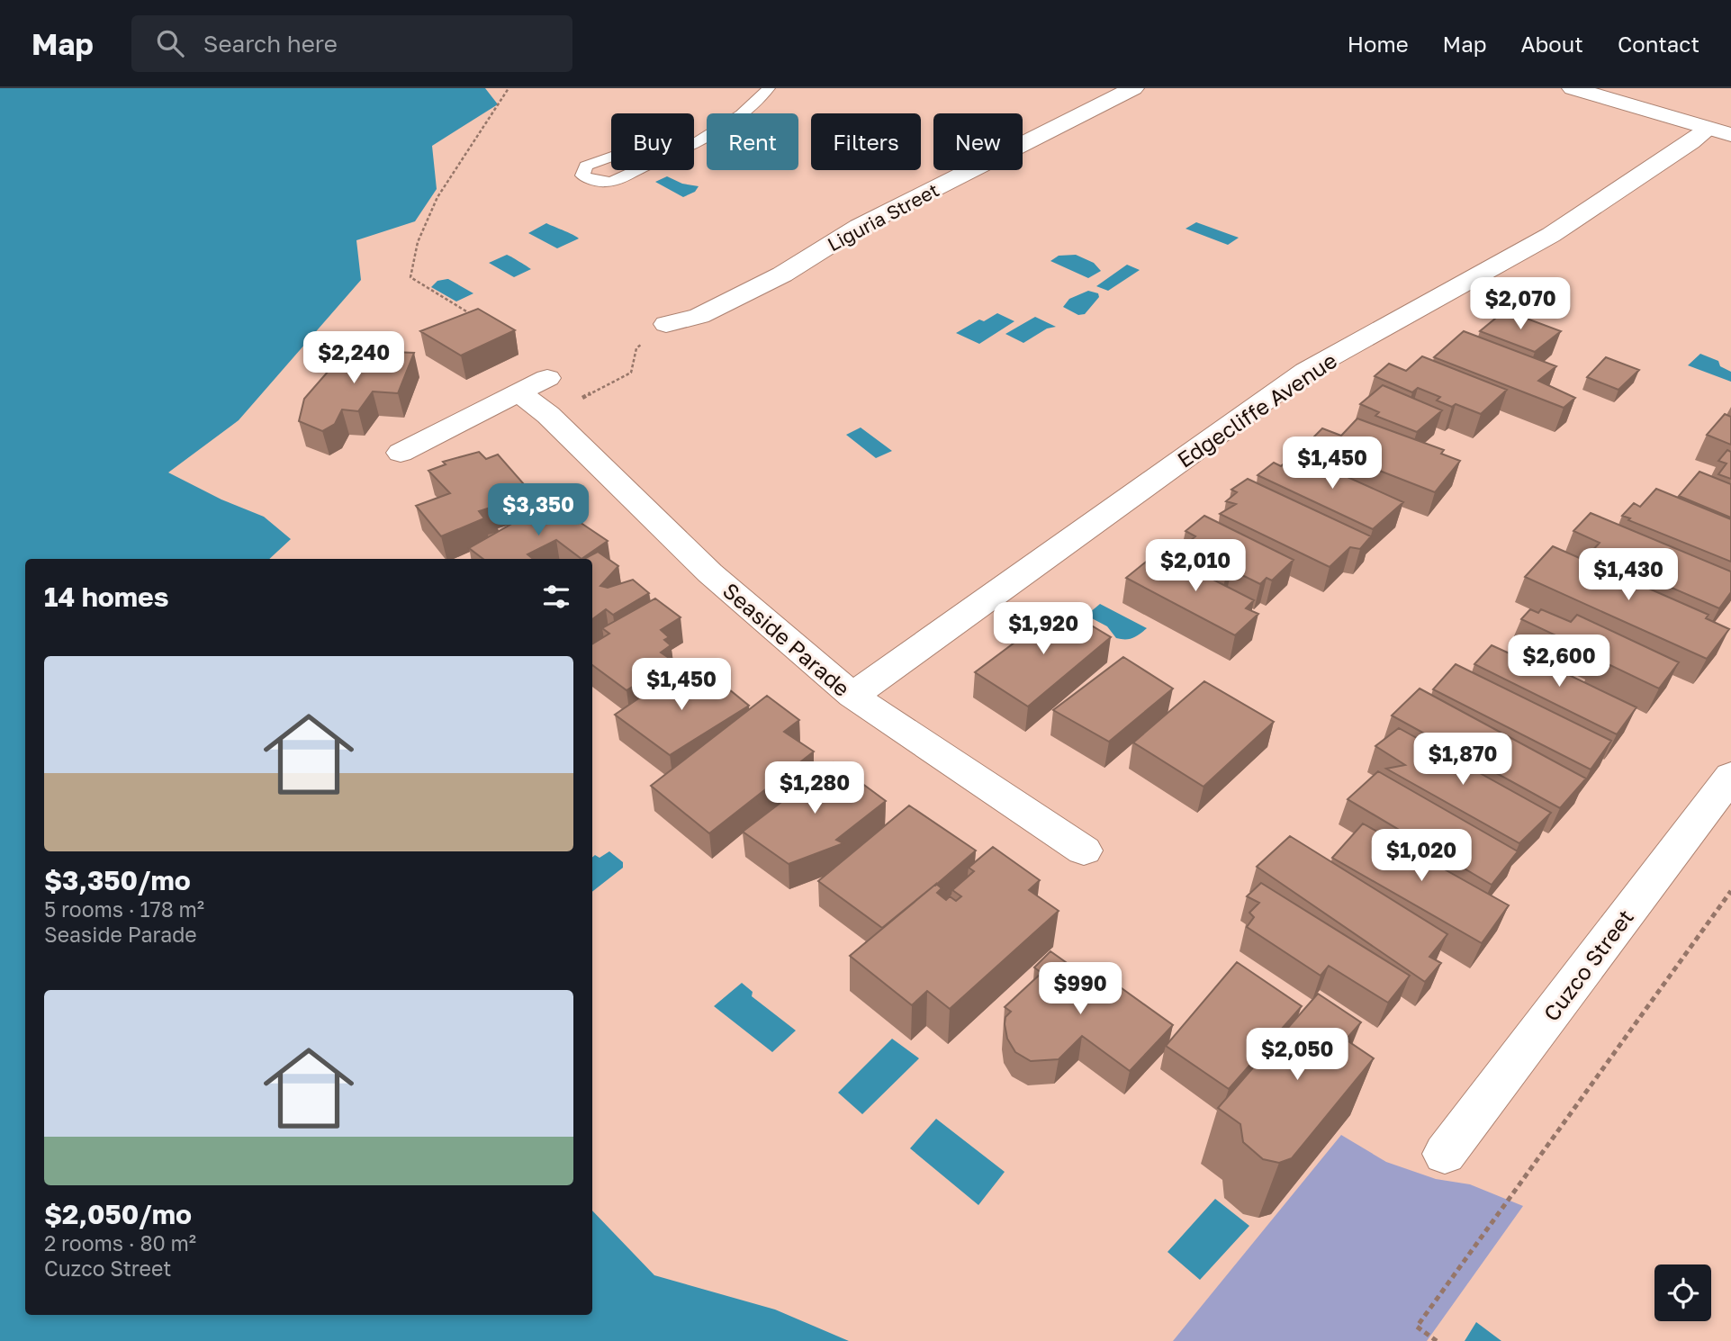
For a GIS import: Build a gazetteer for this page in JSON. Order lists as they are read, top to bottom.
{
  "streets": {
    "street": [
      "Liguria Street",
      "Edgecliffe Avenue",
      "Seaside Parade",
      "Cuzco Street"
    ]
  },
  "crossings": [
    ["Edgecliffe Avenue", "Seaside Parade"]
  ],
  "page": {
    "header": "Map",
    "search": "Search here",
    "nav": [
      "Home",
      "Map",
      "About",
      "Contact"
    ],
    "chip": [
      "Buy",
      "Rent",
      "Filters",
      "New"
    ],
    "price": [
      "$2,070",
      "$2,240",
      "$1,450",
      "$3,350",
      "$2,010",
      "$1,430",
      "$1,920",
      "$2,600",
      "$1,450",
      "$1,870",
      "$1,280",
      "$1,020",
      "$990",
      "$2,050"
    ],
    "heading": "14 homes",
    "list": [
      {
        "name": "$3,350/mo",
        "note": "5 rooms · 178 m² · Seaside Parade"
      },
      {
        "name": "$2,050/mo",
        "note": "2 rooms · 80 m² · Cuzco Street"
      }
    ]
  }
}
